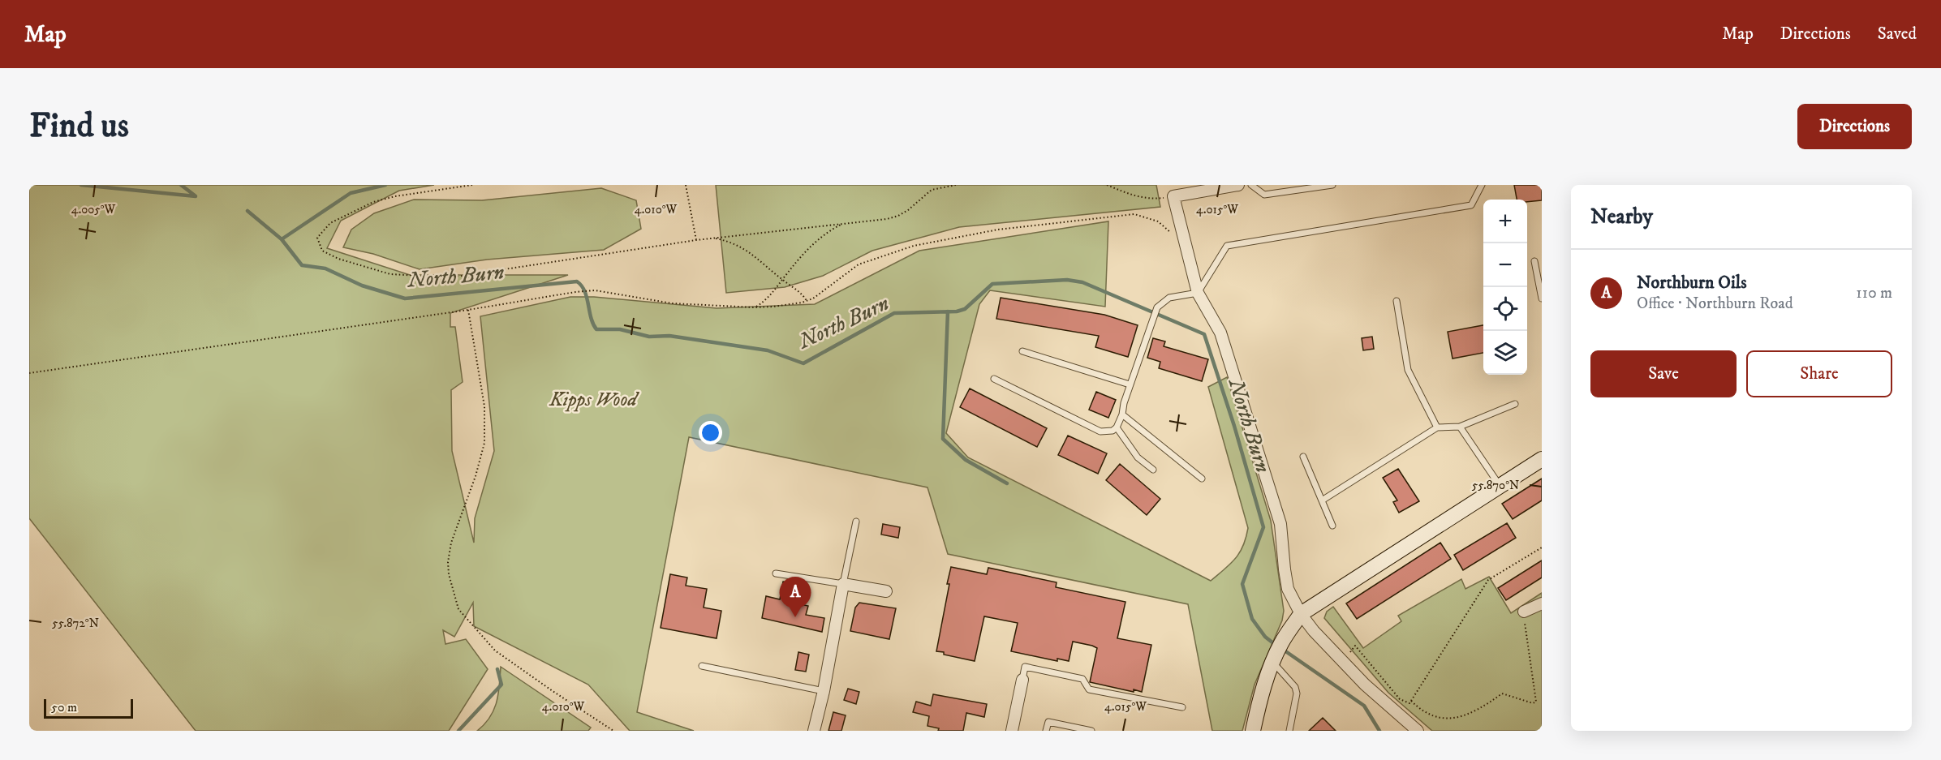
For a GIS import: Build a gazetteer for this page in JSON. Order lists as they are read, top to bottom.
{
  "water": ["North Burn"],
  "parks": ["Kipps Wood"],
  "scale_bar": "50 m",
  "page": {
    "header": "Map",
    "nav": ["Map", "Directions", "Saved"],
    "buttons": [
      "Directions",
      ["Save", "Share"]
    ],
    "title": "Find us",
    "heading": "Nearby",
    "map_buttons": ["+", "−"],
    "list": [
      {
        "mark": "A",
        "name": "Northburn Oils",
        "note": "Office · Northburn Road",
        "value": "110 m"
      }
    ],
    "pins": "A",
    "scale": "50 m"
  },
  "coordinates": [
    "4.005°W",
    "4.010°W",
    "4.015°W",
    "55.870°N",
    "55.872°N"
  ]
}
